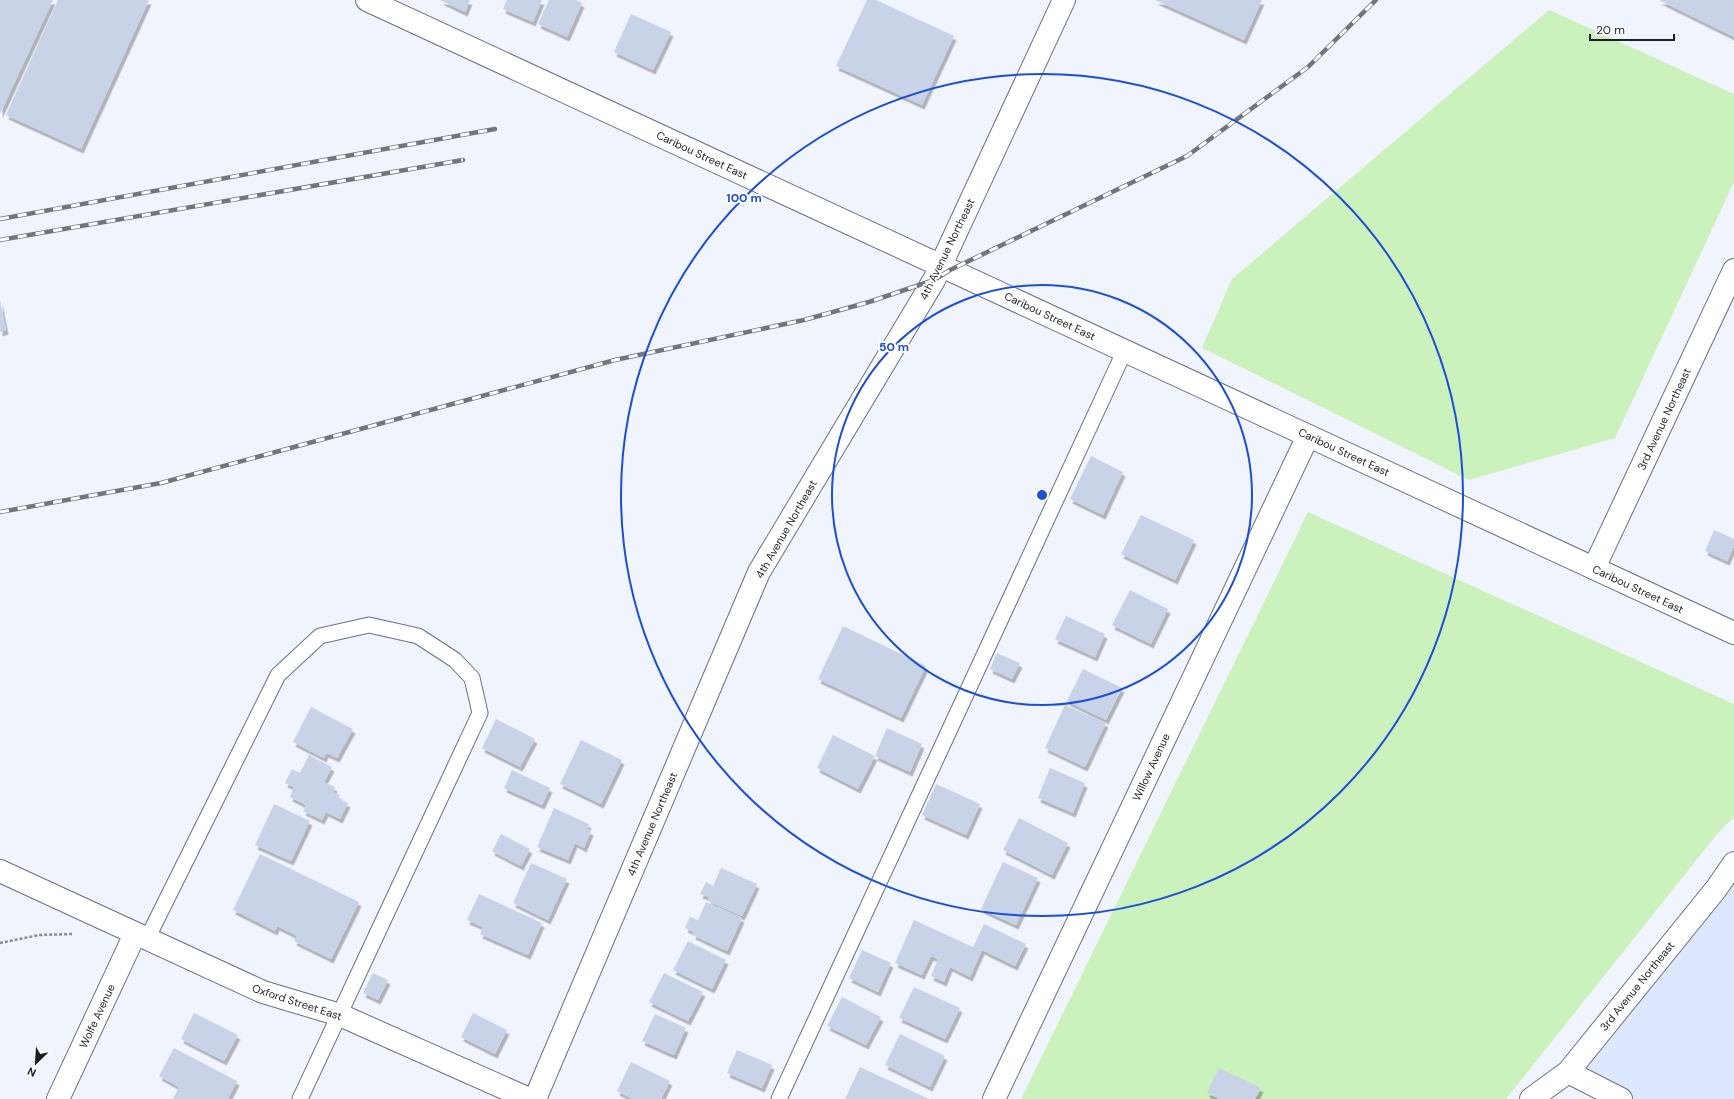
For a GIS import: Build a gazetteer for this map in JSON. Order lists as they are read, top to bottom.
{
  "streets": {
    "street": [
      "Caribou Street East",
      "4th Avenue Northeast",
      "3rd Avenue Northeast",
      "Willow Avenue",
      "Oxford Street East",
      "Wolfe Avenue"
    ]
  },
  "crossings": [
    ["Caribou Street East", "4th Avenue Northeast"],
    ["Caribou Street East", "3rd Avenue Northeast"],
    ["Caribou Street East", "Willow Avenue"],
    ["Oxford Street East", "Wolfe Avenue"]
  ],
  "scale_bar": "20 m",
  "north": "bottom left",
  "rings": ["100 m", "50 m"]
}
